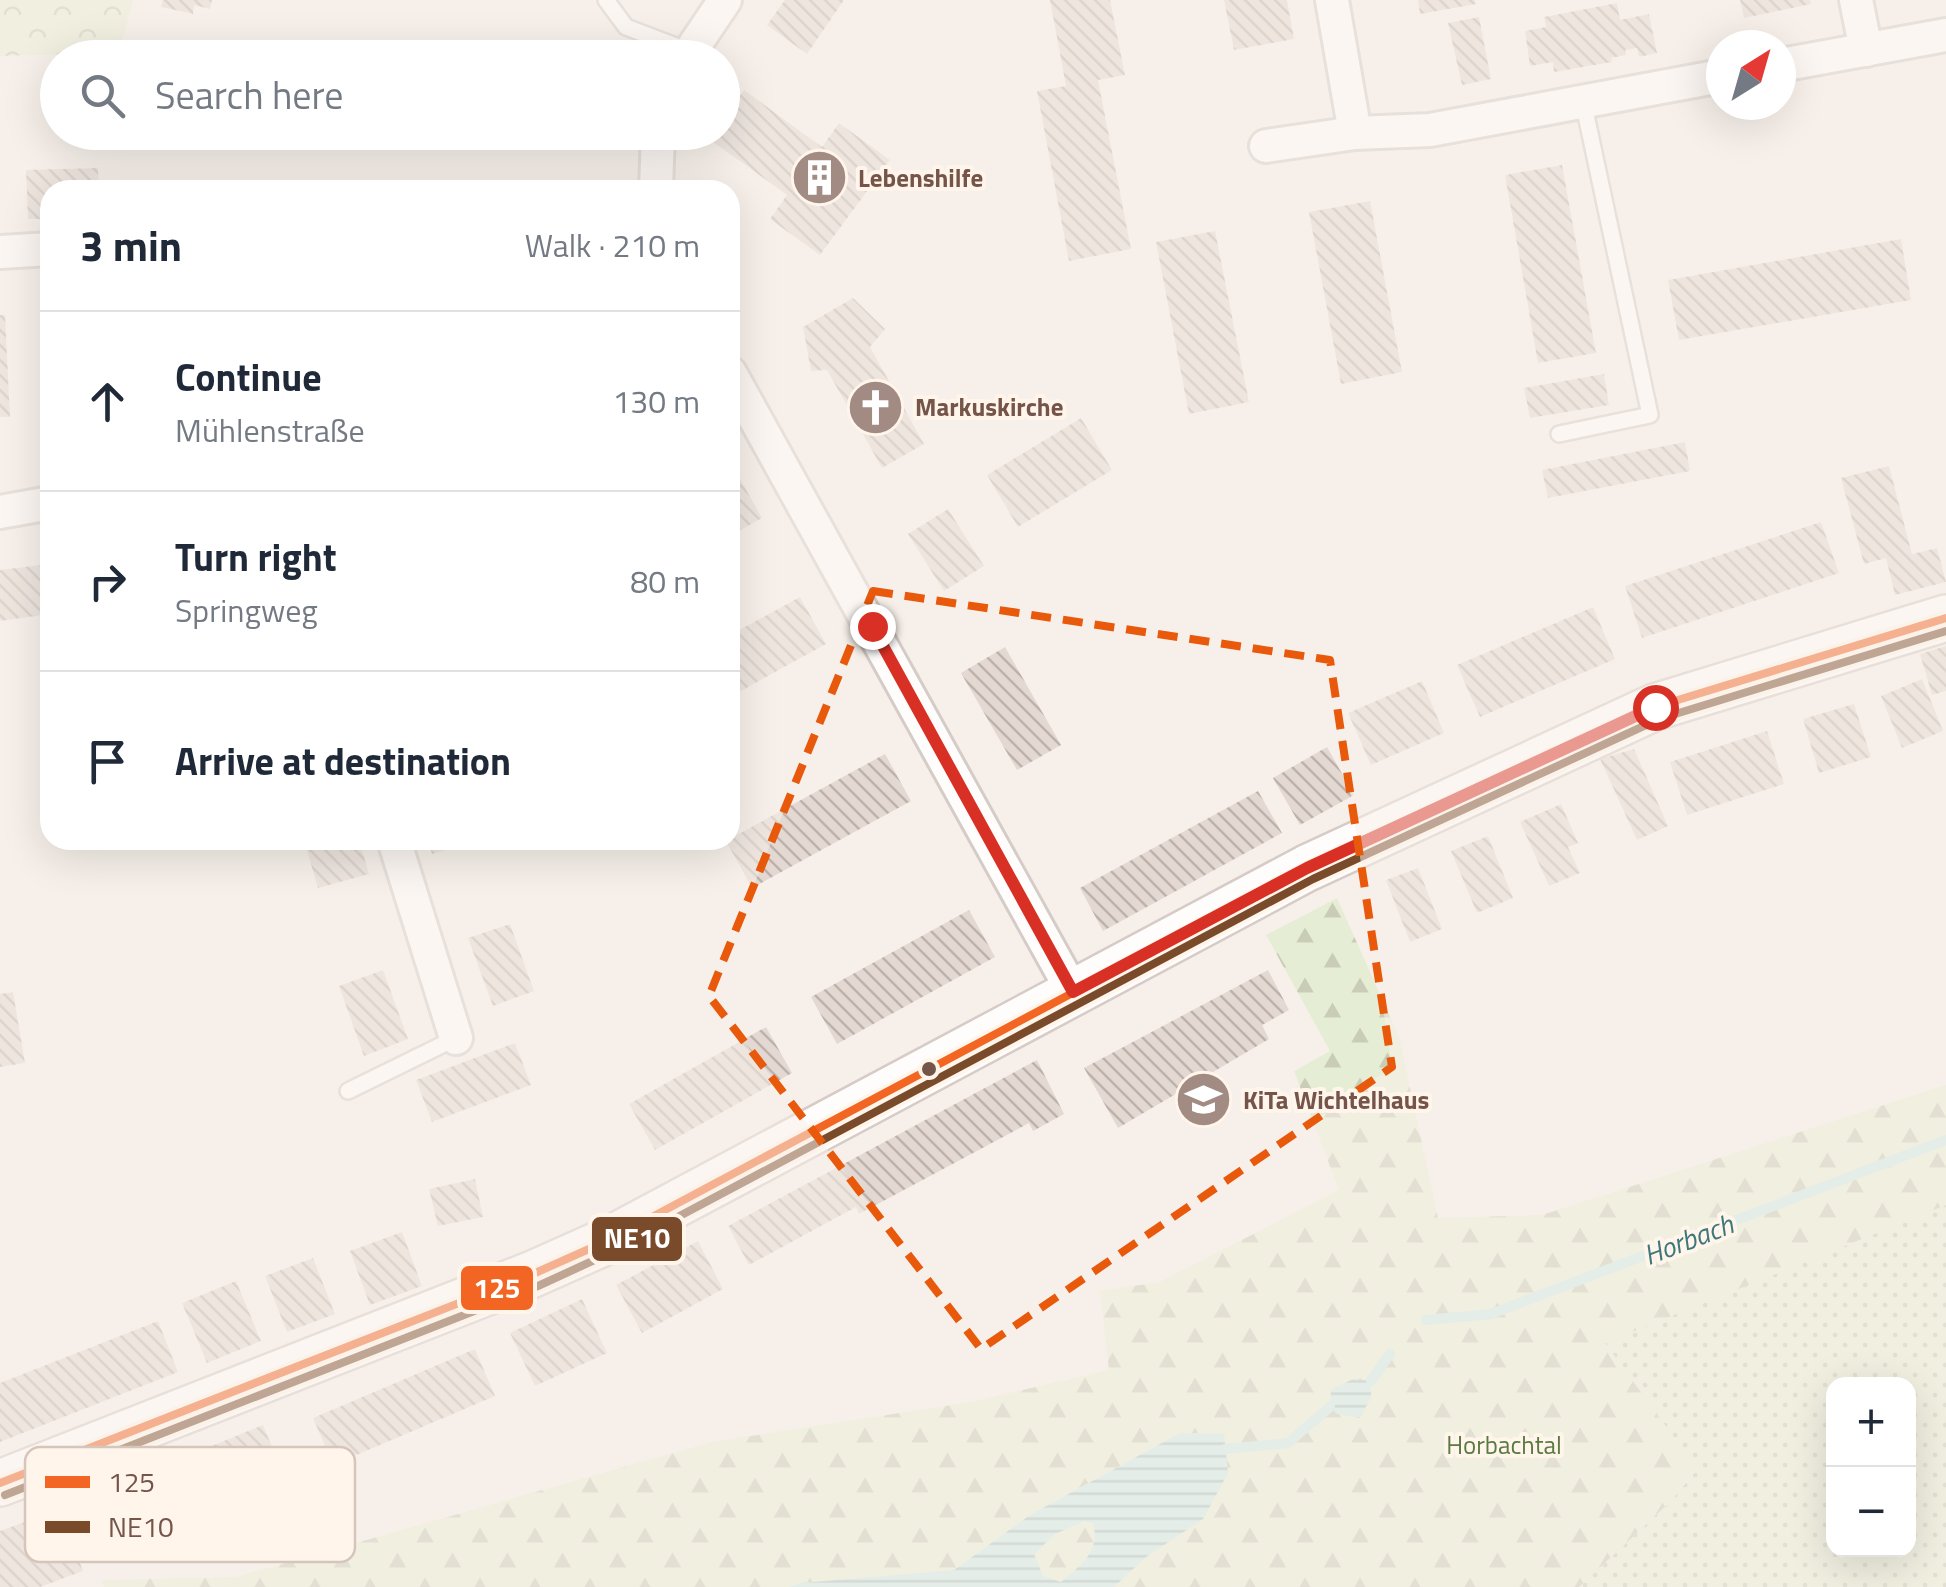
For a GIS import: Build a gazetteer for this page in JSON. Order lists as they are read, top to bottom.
{
  "water": ["Horbach"],
  "parks": ["Horbachtal"],
  "places": {
    "building": ["Lebenshilfe"],
    "church": ["Markuskirche"],
    "school or university": ["KiTa Wichtelhaus"]
  },
  "lines": ["transit line 125", "transit line NE10"],
  "legend": ["125", "NE10"],
  "north": "top right",
  "page": {
    "search": "Search here",
    "heading": ["3 min", "Walk · 210 m"],
    "list": [
      ["Continue", "Mühlenstraße", "130 m"],
      ["Turn right", "Springweg", "80 m"],
      "Arrive at destination"
    ],
    "map_buttons": ["+", "−"]
  }
}
